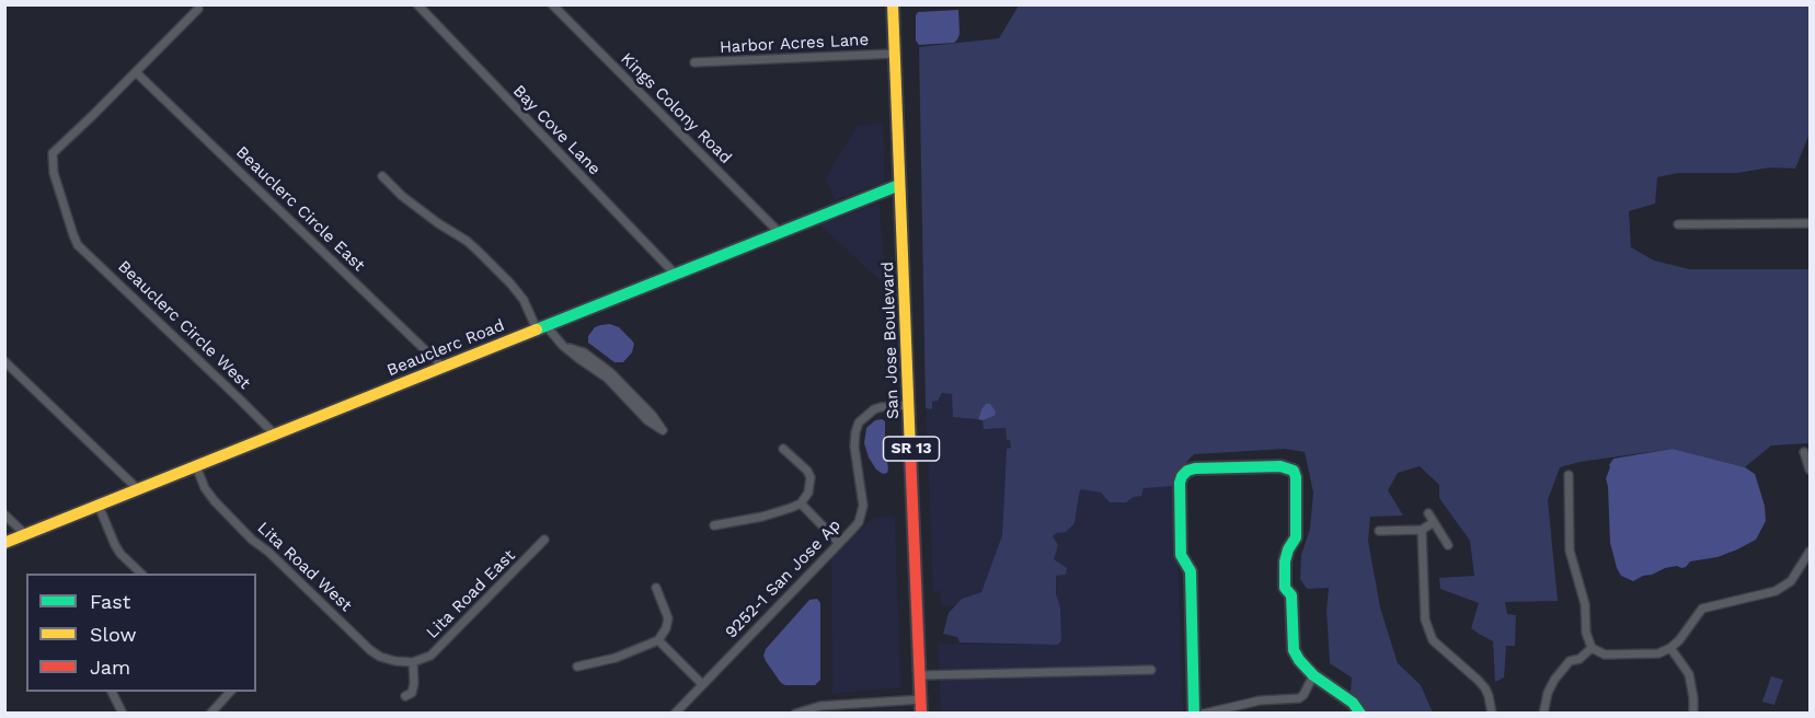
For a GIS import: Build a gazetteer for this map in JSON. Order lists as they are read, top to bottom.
{
  "streets": {
    "street": [
      "Harbor Acres Lane",
      "Kings Colony Road",
      "Bay Cove Lane",
      "Beauclerc Circle East",
      "Beauclerc Circle West",
      "San Jose Boulevard",
      "Beauclerc Road",
      "SR 13",
      "Lita Road West",
      "9252-1 San Jose Ap",
      "Lita Road East"
    ]
  },
  "crossings": [
    ["Harbor Acres Lane", "San Jose Boulevard"],
    ["Kings Colony Road", "Beauclerc Road"],
    ["Bay Cove Lane", "Beauclerc Road"],
    ["Beauclerc Circle East", "Beauclerc Circle West"],
    ["Beauclerc Circle East", "Beauclerc Road"],
    ["Beauclerc Circle West", "Beauclerc Road"],
    ["San Jose Boulevard", "Beauclerc Road"],
    ["San Jose Boulevard", "9252-1 San Jose Ap"],
    ["Beauclerc Road", "Lita Road West"],
    ["Lita Road West", "Lita Road East"]
  ],
  "legend": ["Fast", "Slow", "Jam"]
}
